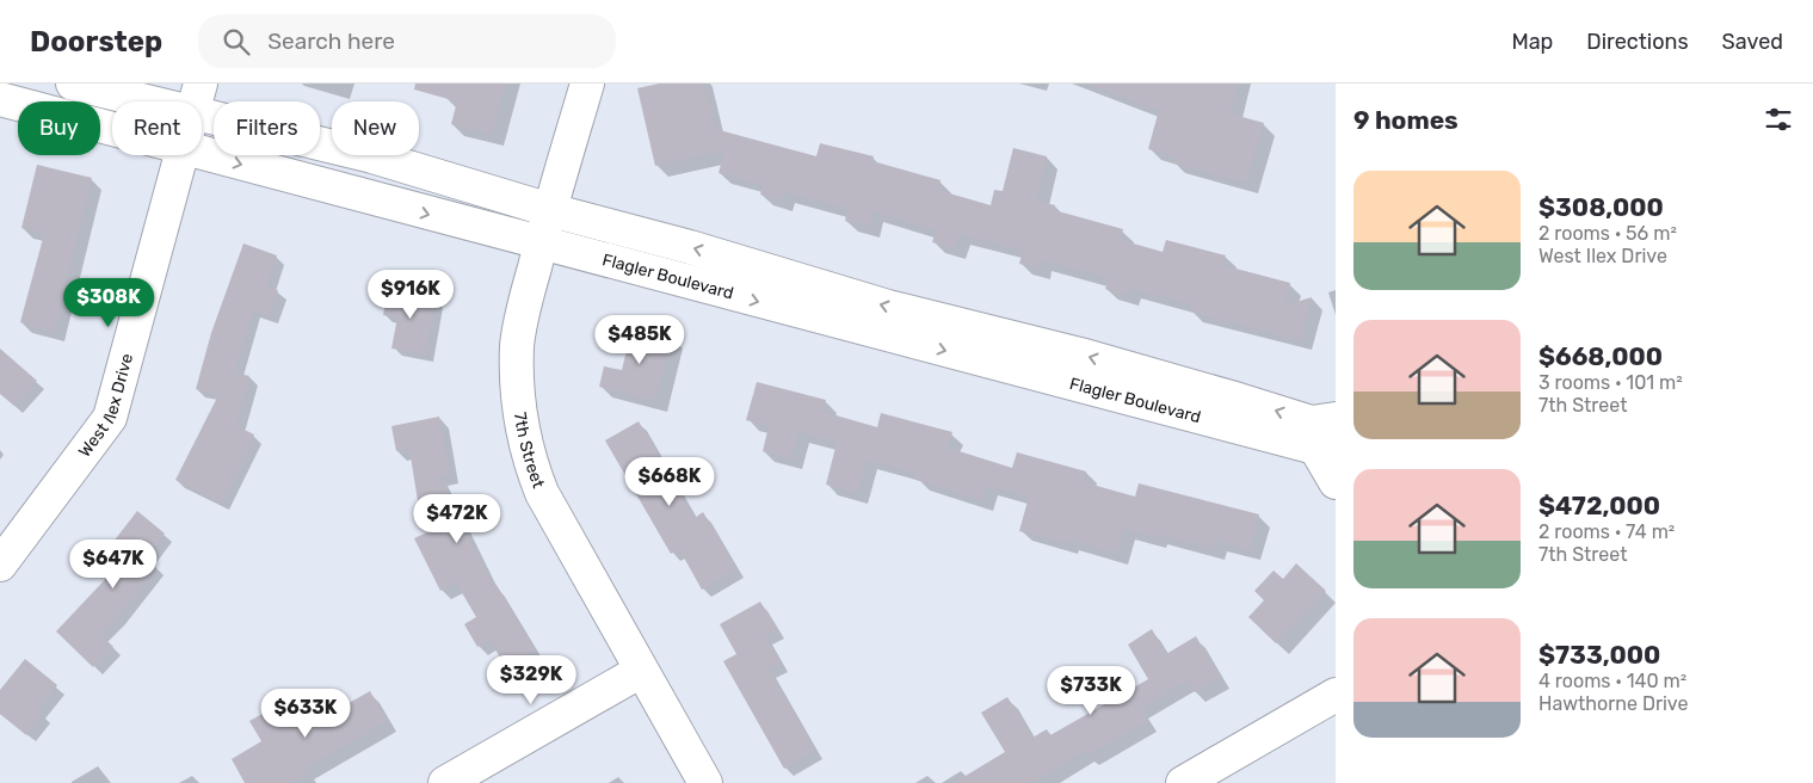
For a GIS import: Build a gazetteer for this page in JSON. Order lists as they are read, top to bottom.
{
  "streets": {
    "street": ["Flagler Boulevard", "West Ilex Drive", "7th Street"]
  },
  "crossings": [
    ["Flagler Boulevard", "7th Street"]
  ],
  "page": {
    "header": "Doorstep",
    "search": "Search here",
    "nav": ["Map", "Directions", "Saved"],
    "heading": "9 homes",
    "chip": [
      "Buy",
      "Rent",
      "Filters",
      "New"
    ],
    "list": [
      {
        "name": "$308,000",
        "note": "2 rooms · 56 m² · West Ilex Drive"
      },
      {
        "name": "$668,000",
        "note": "3 rooms · 101 m² · 7th Street"
      },
      {
        "name": "$472,000",
        "note": "2 rooms · 74 m² · 7th Street"
      },
      {
        "name": "$733,000",
        "note": "4 rooms · 140 m² · Hawthorne Drive"
      }
    ],
    "price": [
      "$916K",
      "$308K",
      "$485K",
      "$668K",
      "$472K",
      "$647K",
      "$329K",
      "$733K",
      "$633K"
    ]
  }
}
